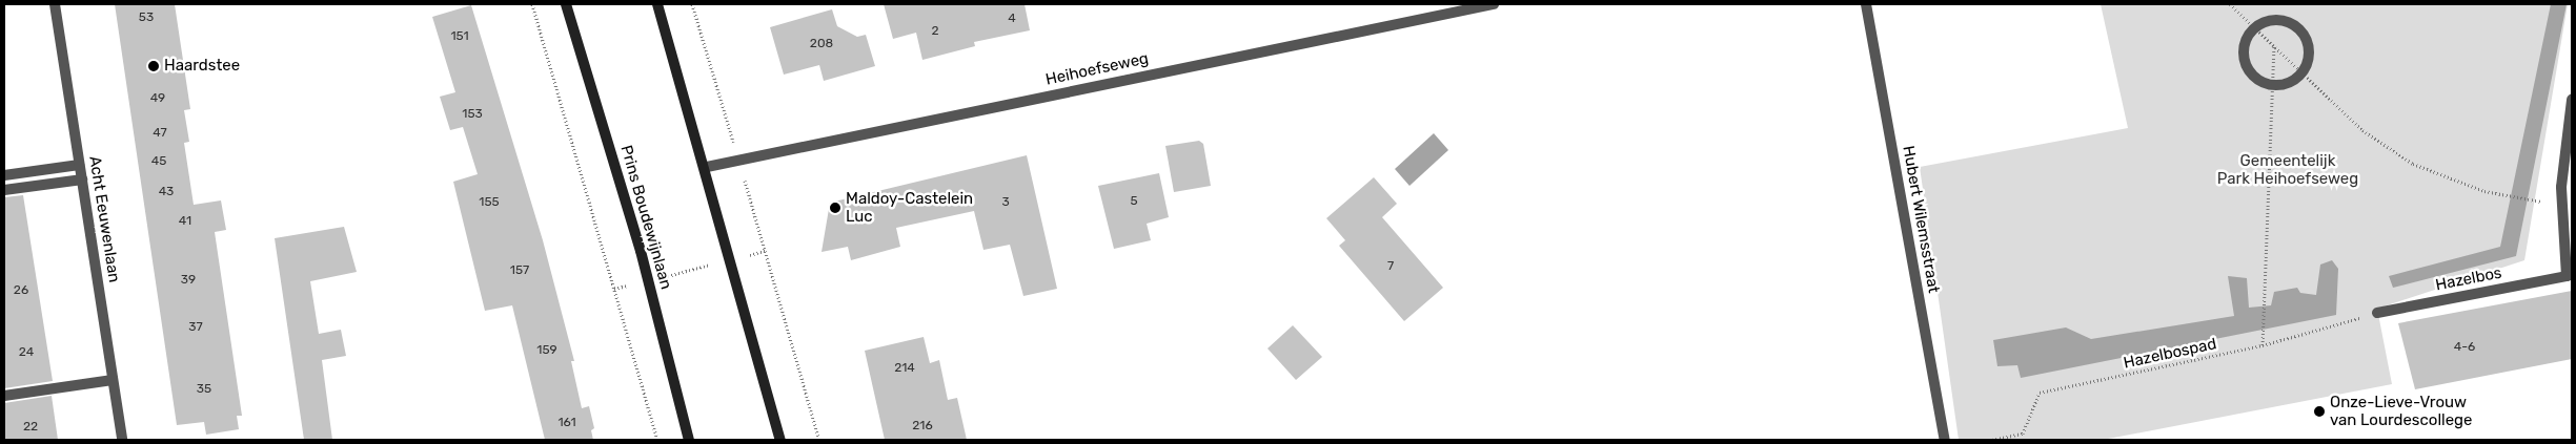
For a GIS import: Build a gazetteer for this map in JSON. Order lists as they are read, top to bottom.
{
  "streets": {
    "main road": ["Prins Boudewijnlaan"],
    "street": [
      "Heihoefseweg",
      "Acht Eeuwenlaan",
      "Hubert Wilemsstraat",
      "Hazelbos"
    ],
    "path": ["Hazelbospad"]
  },
  "crossings": [
    ["Hazelbos", "Hazelbospad"]
  ],
  "parks": ["Gemeentelijk Park Heihoefseweg"],
  "places": ["Haardstee", "Maldoy-Castelein Luc", "Onze-Lieve-Vrouw van Lourdescollege"],
  "house_numbers": [
    "53",
    "4",
    "2",
    "151",
    "208",
    "49",
    "153",
    "47",
    "45",
    "43",
    "5",
    "155",
    "3",
    "41",
    "7",
    "157",
    "39",
    "26",
    "37",
    "4-6",
    "159",
    "24",
    "214",
    "35",
    "161",
    "216",
    "22"
  ]
}
